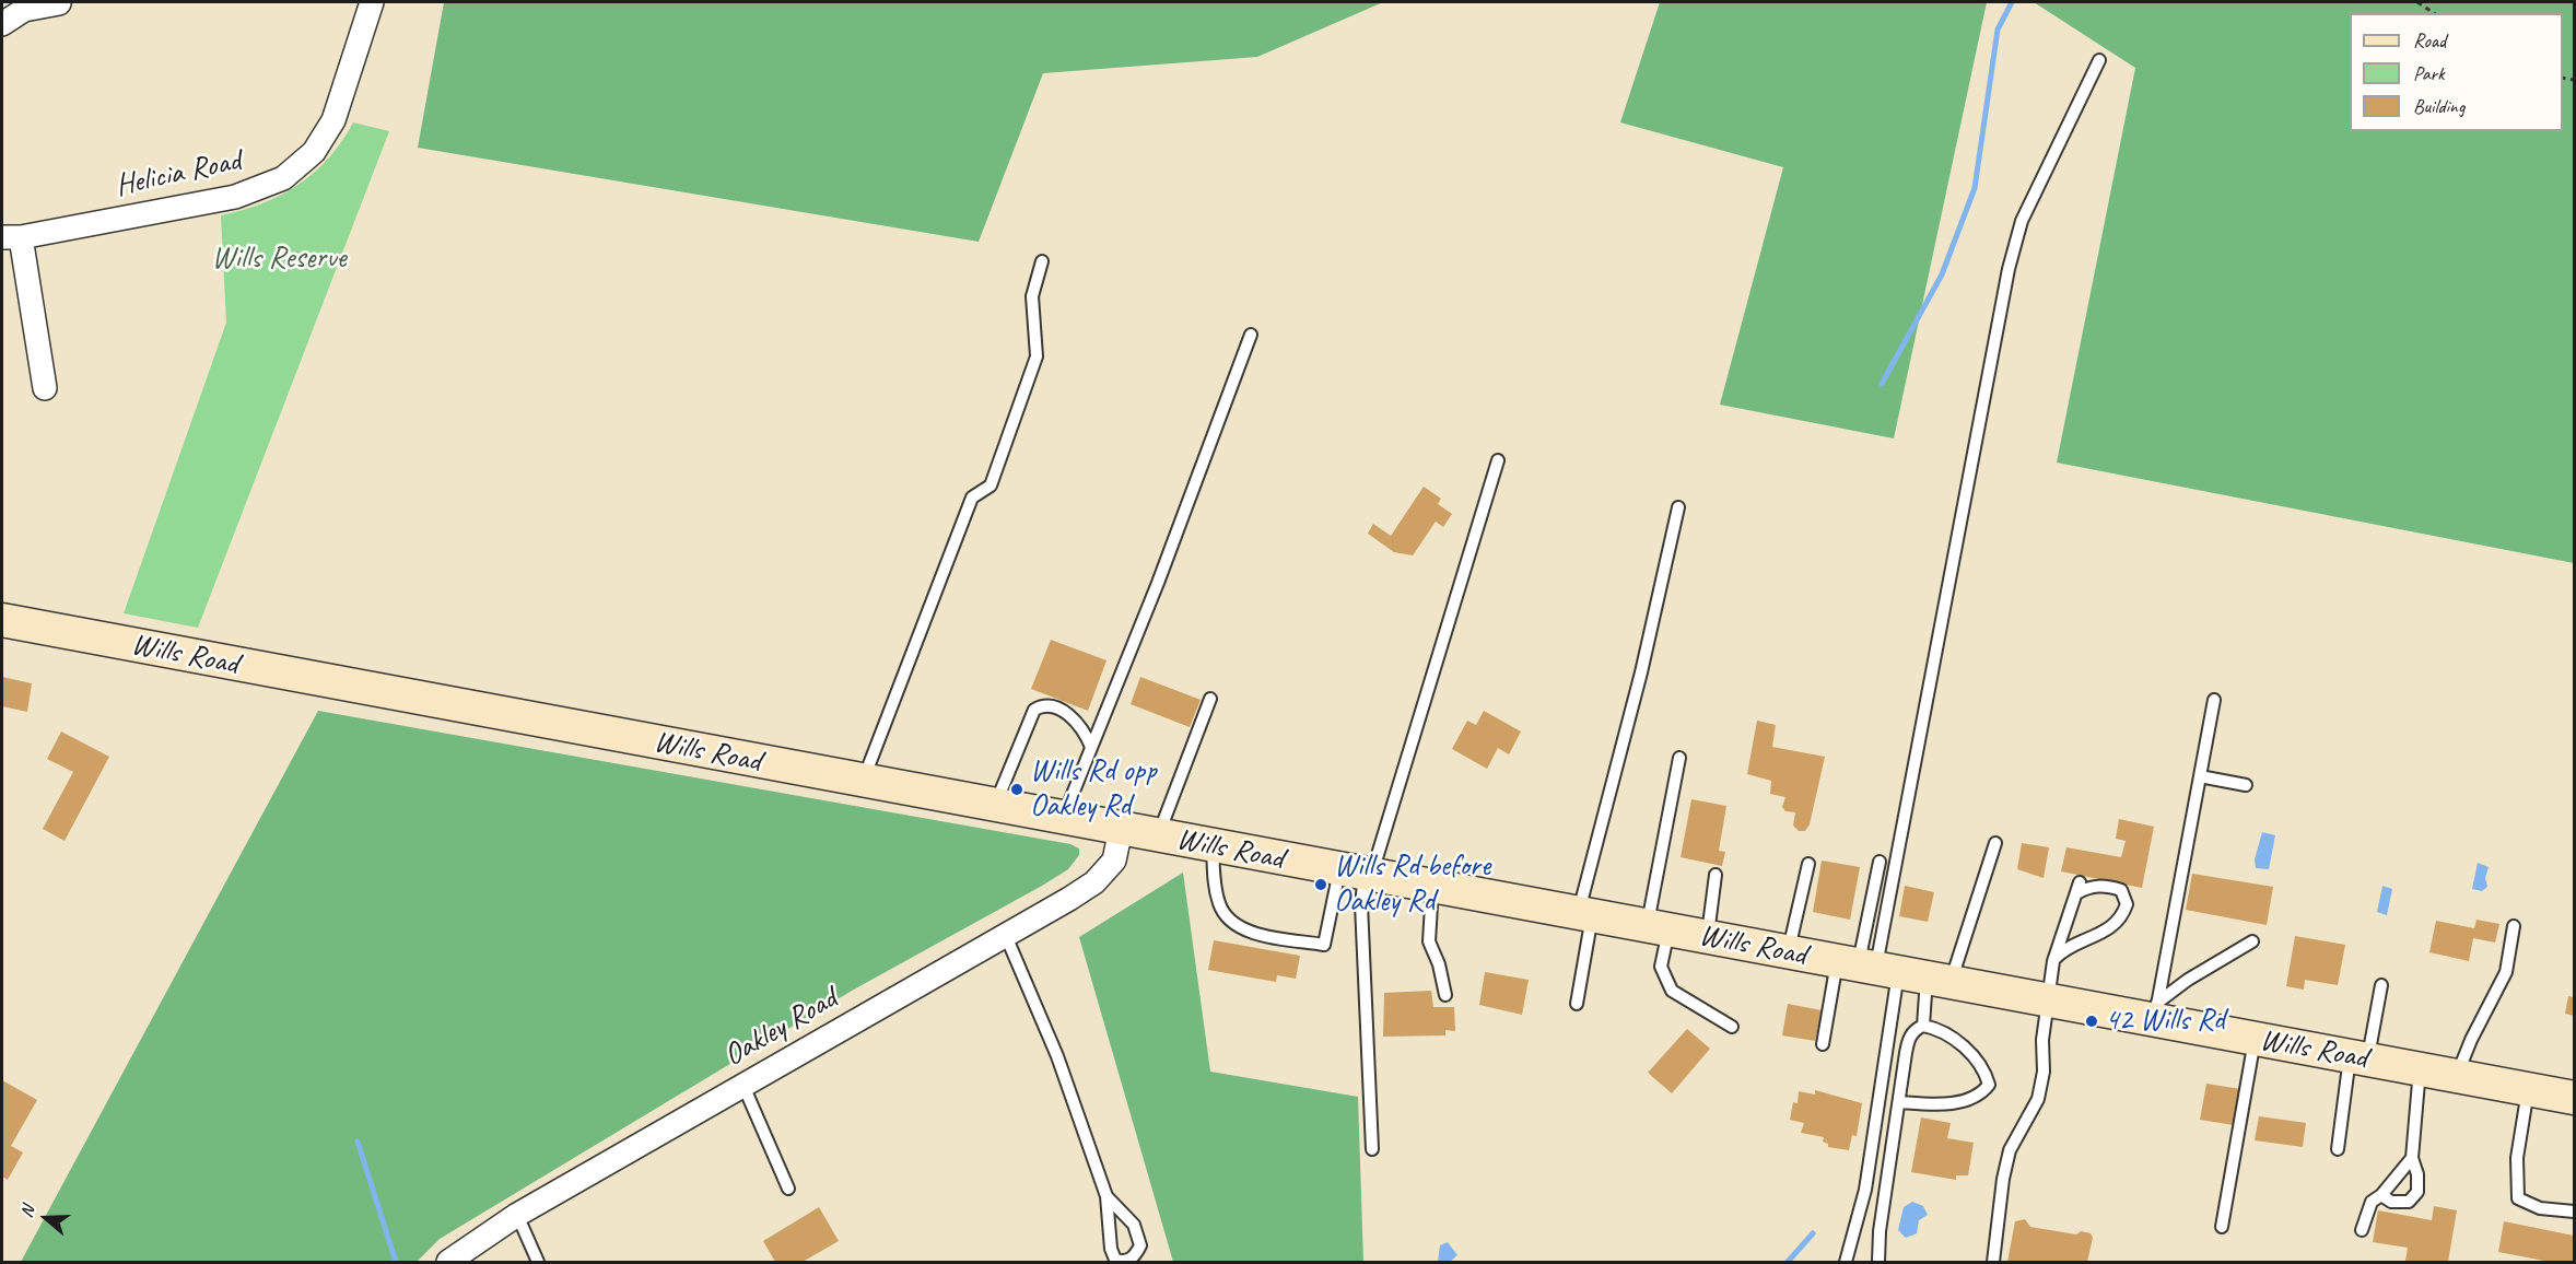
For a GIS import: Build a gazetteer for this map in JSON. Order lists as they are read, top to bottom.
{
  "streets": {
    "street": ["Helicia Road", "Wills Road", "Oakley Road"]
  },
  "crossings": [
    ["Wills Road", "Oakley Road"]
  ],
  "parks": ["Wills Reserve"],
  "places": ["Wills Rd opp Oakley Rd", "Wills Rd before Oakley Rd", "42 Wills Rd"],
  "legend": ["Road", "Park", "Building"],
  "north": "left"
}
